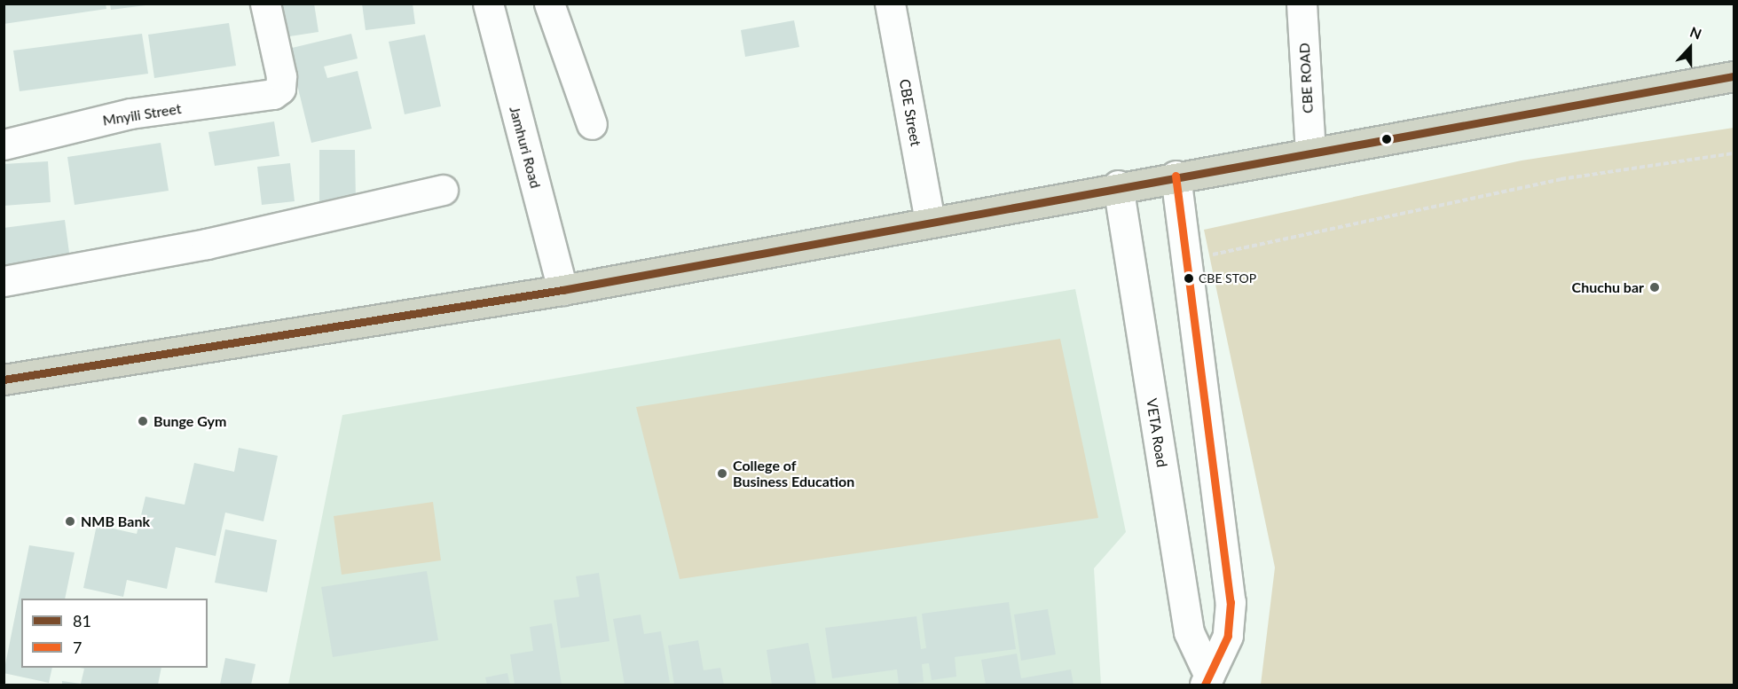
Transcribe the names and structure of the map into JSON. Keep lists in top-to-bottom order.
{
  "streets": {
    "street": [
      "CBE ROAD",
      "CBE Street",
      "Mnyili Street",
      "Jamhuri Road",
      "VETA Road"
    ]
  },
  "places": [
    "CBE STOP",
    "Chuchu bar",
    "Bunge Gym",
    "College of Business Education",
    "NMB Bank"
  ],
  "lines": ["transit line 81", "transit line 7"],
  "legend": ["81", "7"],
  "north": "top"
}
